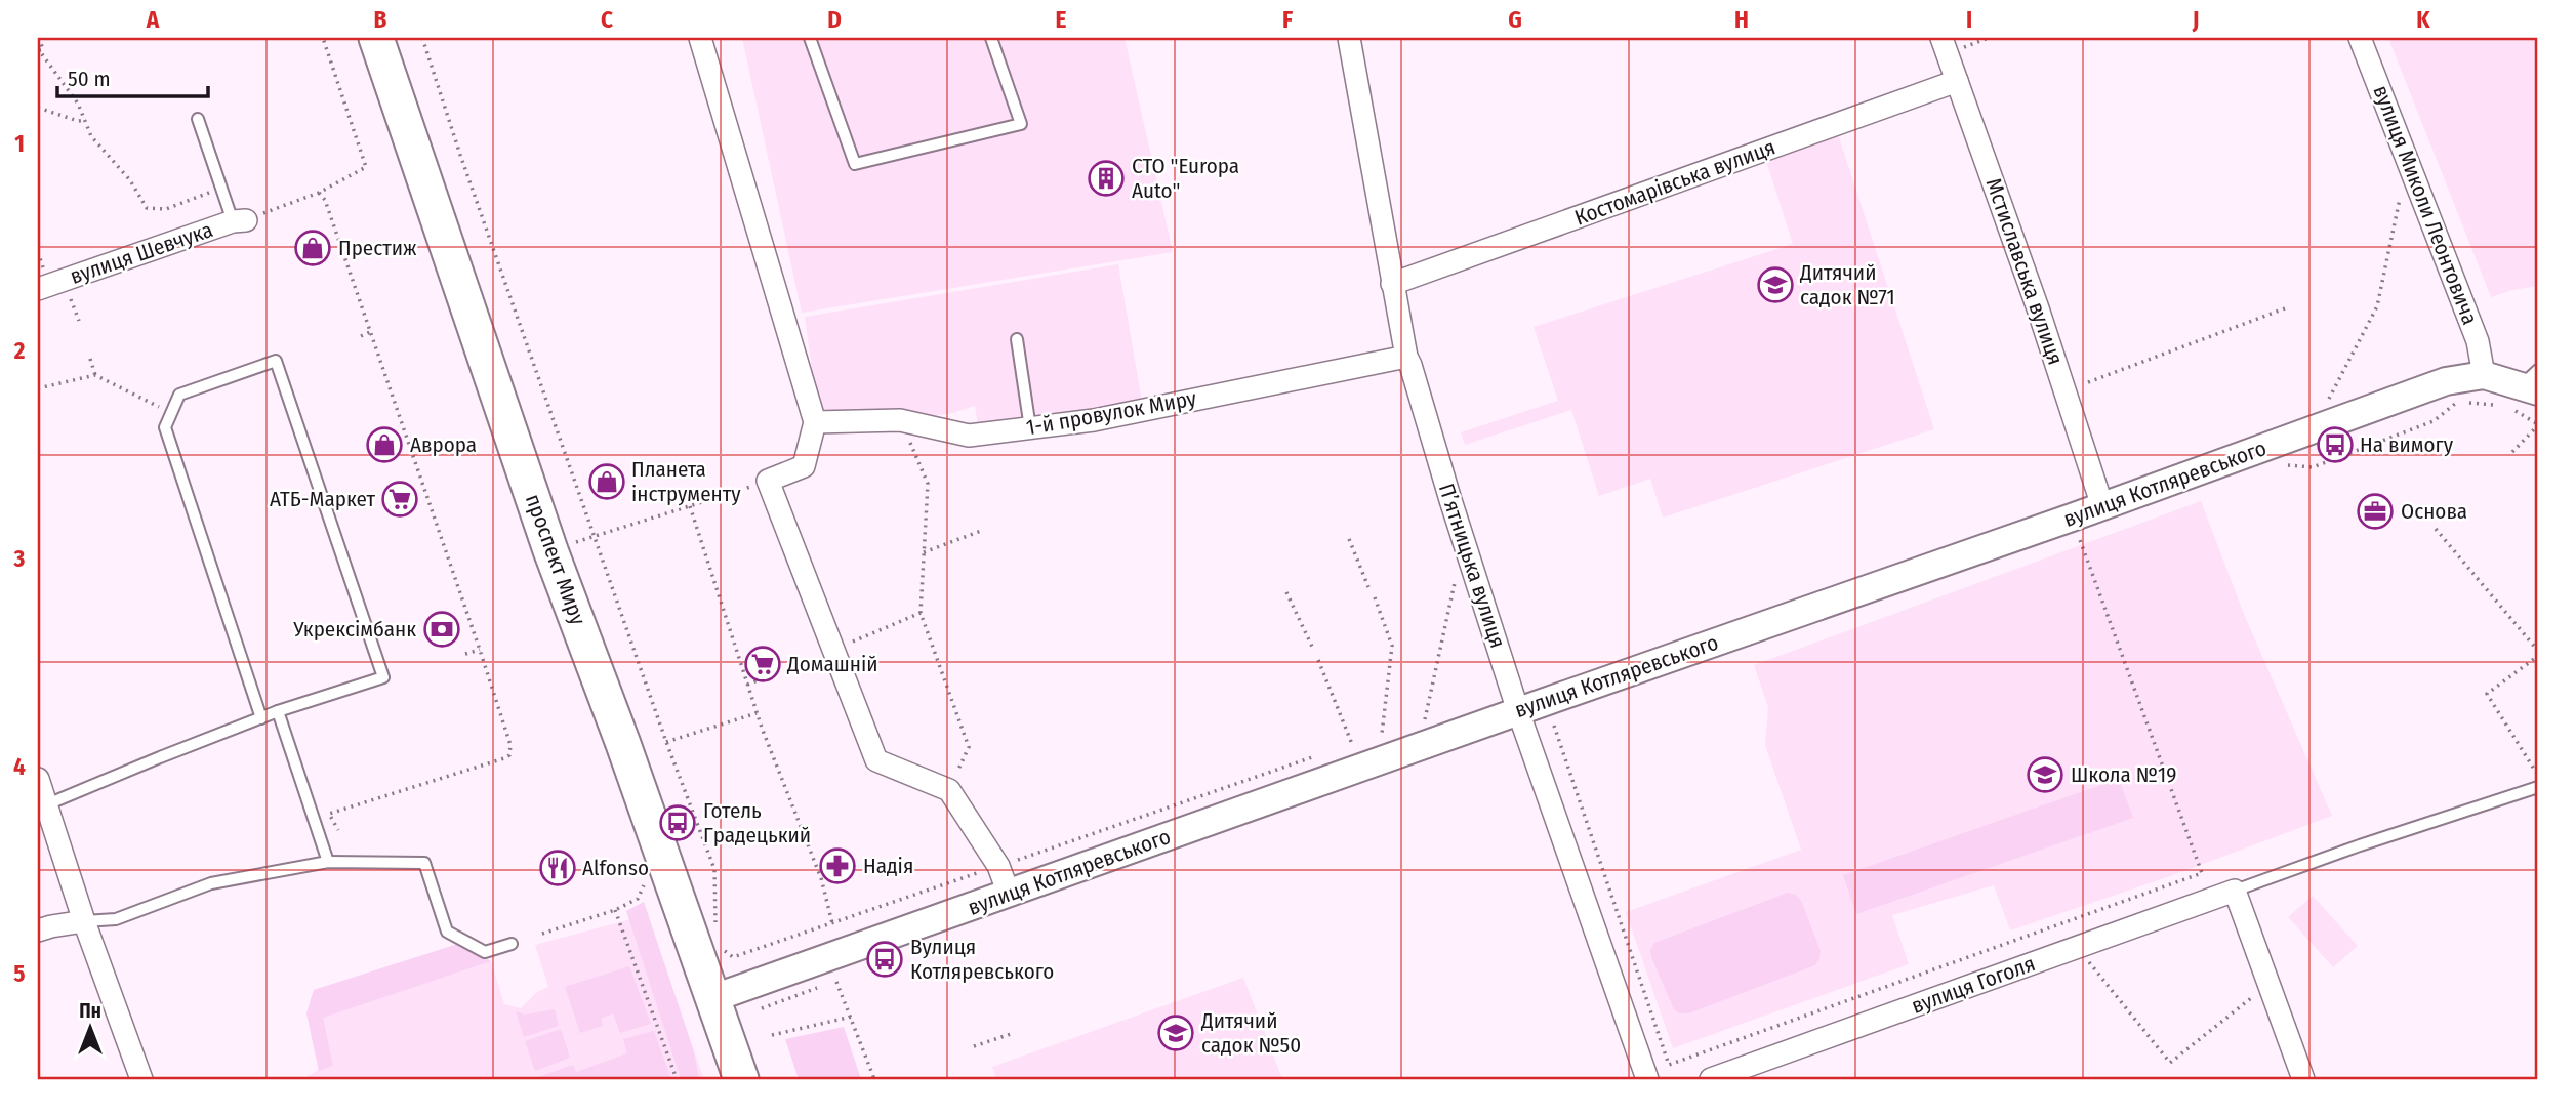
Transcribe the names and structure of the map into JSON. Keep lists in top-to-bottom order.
{
  "streets": {
    "main road": ["проспект Миру"],
    "street": [
      "Костомарівська вулиця",
      "вулиця Миколи Леонтовича",
      "вулиця Шевчука",
      "Мстиславська вулиця",
      "1-й провулок Миру",
      "вулиця Котляревського",
      "Пʼятницька вулиця",
      "вулиця Гоголя"
    ]
  },
  "crossings": [
    ["Костомарівська вулиця", "Мстиславська вулиця"],
    ["Костомарівська вулиця", "Пʼятницька вулиця"],
    ["вулиця Миколи Леонтовича", "вулиця Котляревського"],
    ["Мстиславська вулиця", "вулиця Котляревського"],
    ["1-й провулок Миру", "Пʼятницька вулиця"],
    ["вулиця Котляревського", "проспект Миру"],
    ["вулиця Котляревського", "Пʼятницька вулиця"]
  ],
  "places": {
    "building": ["СТО \"Europa Auto\""],
    "shop": ["Престиж", "Аврора", "Планета інструменту"],
    "school or university": ["Дитячий садок №71", "Школа №19", "Дитячий садок №50"],
    "bus stop": ["На вимогу", "Готель Градецький", "Вулиця Котляревського"],
    "supermarket": ["АТБ-Маркет", "Домашній"],
    "office": ["Основа"],
    "bank": ["Укрексімбанк"],
    "pharmacy": ["Надія"],
    "restaurant": ["Alfonso"]
  },
  "scale_bar": "50 m",
  "north": "top",
  "grid": {
    "columns": [
      "A",
      "B",
      "C",
      "D",
      "E",
      "F",
      "G",
      "H",
      "I",
      "J",
      "K"
    ],
    "rows": [
      "1",
      "2",
      "3",
      "4",
      "5"
    ]
  }
}
